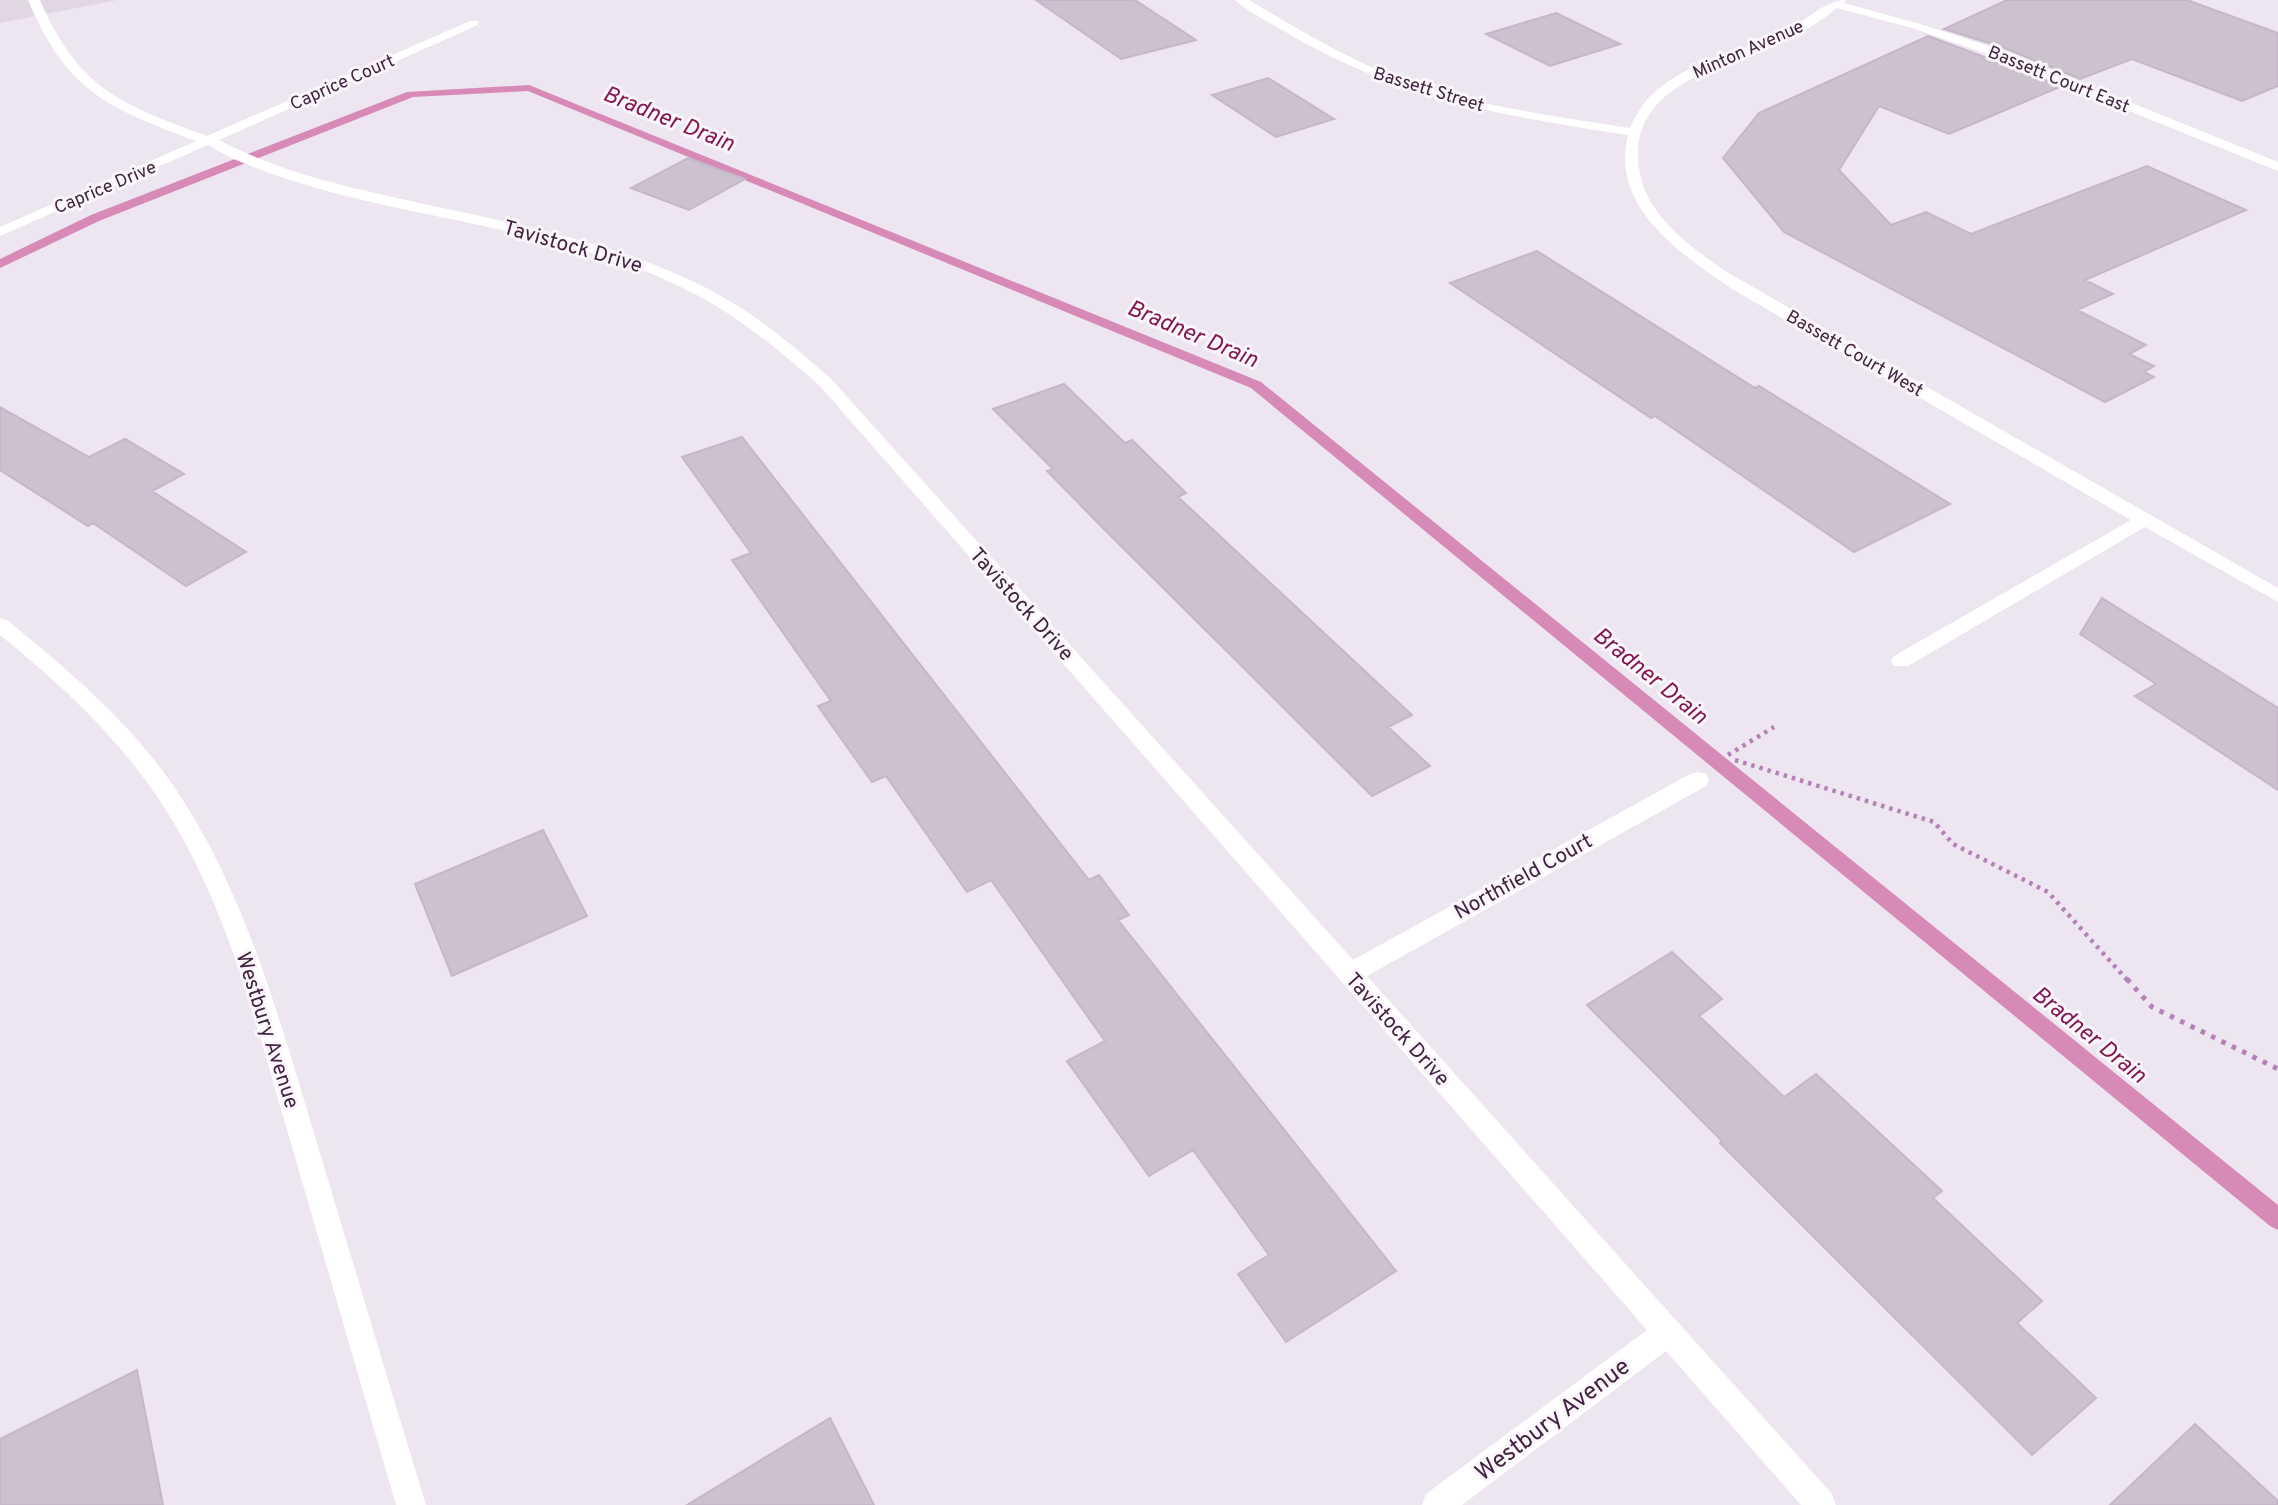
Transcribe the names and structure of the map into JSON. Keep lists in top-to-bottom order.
{
  "streets": {
    "street": [
      "Minton Avenue",
      "Bassett Court East",
      "Caprice Court",
      "Bassett Street",
      "Caprice Drive",
      "Tavistock Drive",
      "Bassett Court West",
      "Northfield Court",
      "Westbury Avenue"
    ]
  },
  "crossings": [
    ["Minton Avenue", "Bassett Court East"],
    ["Minton Avenue", "Bassett Street"],
    ["Minton Avenue", "Bassett Court West"],
    ["Caprice Court", "Caprice Drive"],
    ["Caprice Court", "Tavistock Drive"],
    ["Bassett Street", "Bassett Court West"],
    ["Caprice Drive", "Tavistock Drive"],
    ["Tavistock Drive", "Northfield Court"],
    ["Tavistock Drive", "Westbury Avenue"]
  ],
  "water": ["Bradner Drain"]
}
